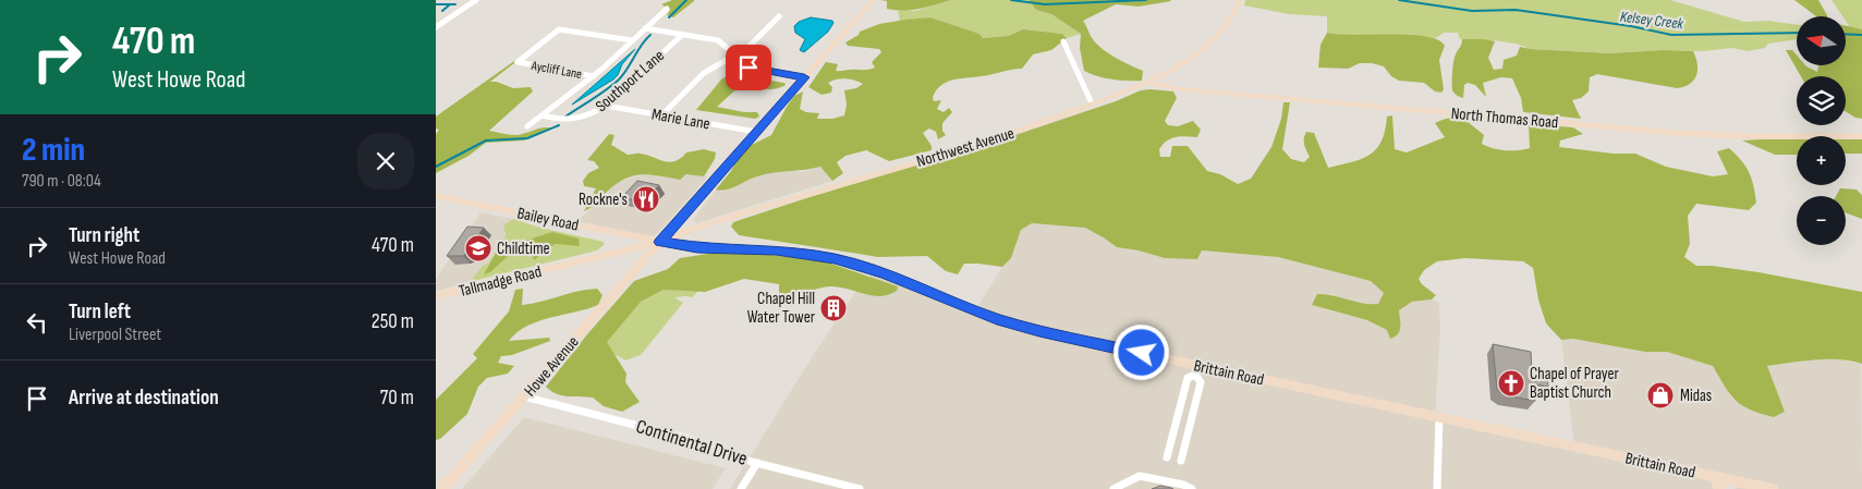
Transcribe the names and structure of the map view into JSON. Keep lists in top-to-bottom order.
{
  "streets": {
    "street": [
      "Aycliff Lane",
      "Southport Lane",
      "North Thomas Road",
      "Marie Lane",
      "Northwest Avenue",
      "Bailey Road",
      "Tallmadge Road",
      "Howe Avenue",
      "Brittain Road",
      "Continental Drive"
    ]
  },
  "crossings": [
    ["Southport Lane", "Marie Lane"],
    ["North Thomas Road", "Northwest Avenue"],
    ["Marie Lane", "Howe Avenue"],
    ["Northwest Avenue", "Bailey Road"],
    ["Northwest Avenue", "Tallmadge Road"],
    ["Northwest Avenue", "Howe Avenue"],
    ["Northwest Avenue", "Brittain Road"],
    ["Bailey Road", "Tallmadge Road"],
    ["Bailey Road", "Howe Avenue"],
    ["Bailey Road", "Brittain Road"],
    ["Tallmadge Road", "Howe Avenue"],
    ["Tallmadge Road", "Brittain Road"],
    ["Howe Avenue", "Brittain Road"],
    ["Howe Avenue", "Continental Drive"]
  ],
  "water": ["Kelsey Creek"],
  "places": {
    "restaurant": ["Rockne's"],
    "school or university": ["Childtime"],
    "building": ["Chapel Hill Water Tower"],
    "church": ["Chapel of Prayer Baptist Church"],
    "shop": ["Midas"]
  },
  "north": "left",
  "page": {
    "turn": ["470 m", "West Howe Road"],
    "map_buttons": ["+", "−"],
    "heading": ["2 min", "790 m · 08:04"],
    "list": [
      {
        "name": "Turn right",
        "note": "West Howe Road",
        "value": "470 m"
      },
      {
        "name": "Turn left",
        "note": "Liverpool Street",
        "value": "250 m"
      },
      {
        "name": "Arrive at destination",
        "value": "70 m"
      }
    ]
  }
}
